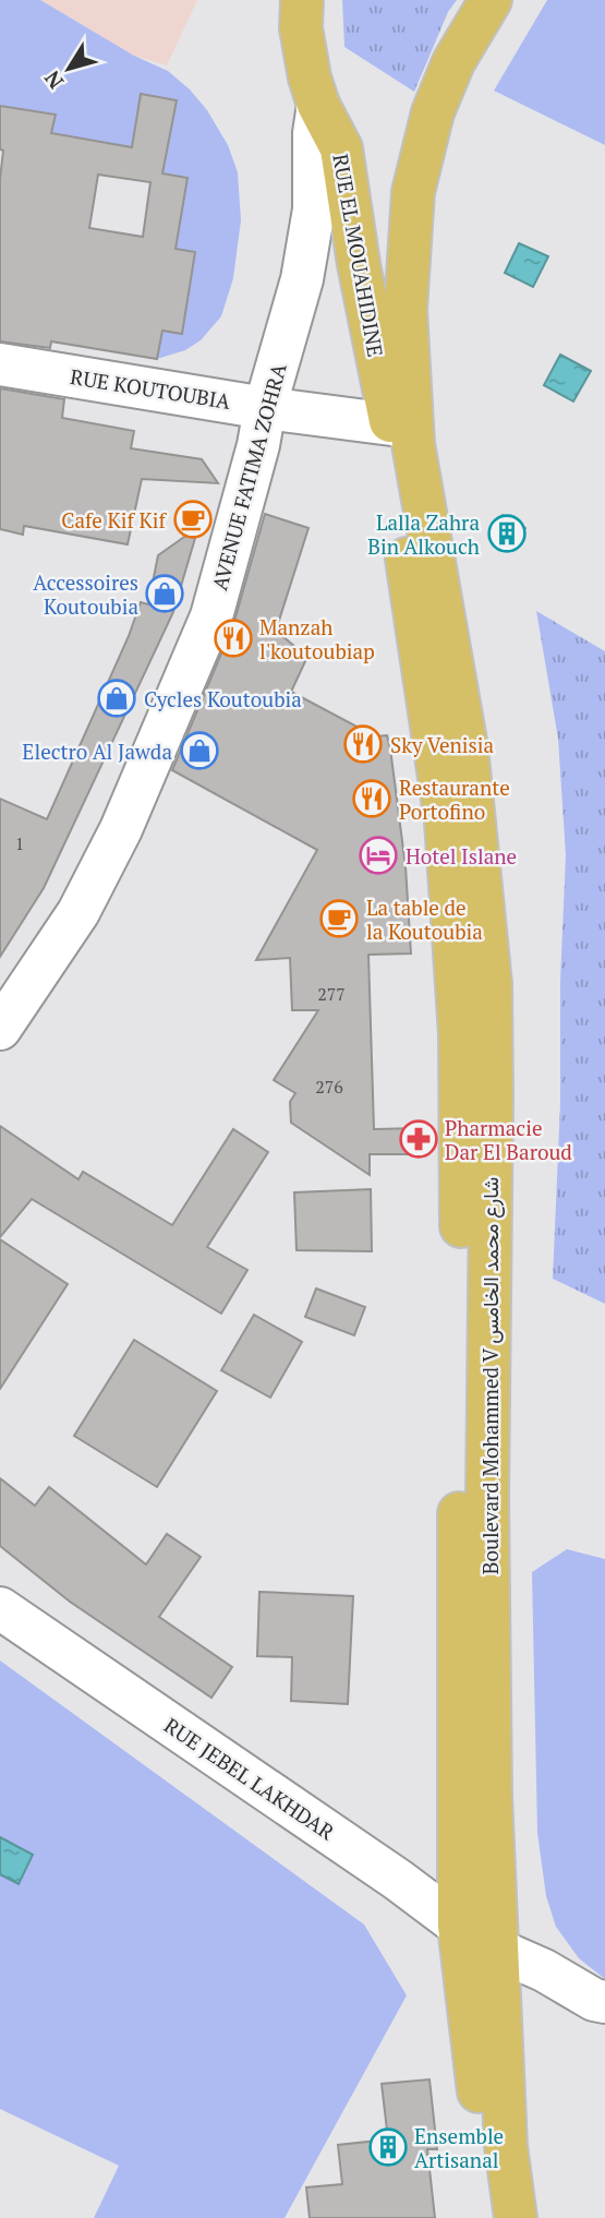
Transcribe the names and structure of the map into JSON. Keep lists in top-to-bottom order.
{
  "streets": {
    "main road": ["RUE EL MOUAHIDINE", "Boulevard Mohammed V شارع محمد الخامس"],
    "street": ["RUE KOUTOUBIA", "AVENUE FATIMA ZOHRA", "RUE JEBEL LAKHDAR"]
  },
  "crossings": [
    ["RUE EL MOUAHIDINE", "RUE KOUTOUBIA"],
    ["RUE EL MOUAHIDINE", "AVENUE FATIMA ZOHRA"],
    ["RUE EL MOUAHIDINE", "Boulevard Mohammed V شارع محمد الخامس"],
    ["RUE KOUTOUBIA", "AVENUE FATIMA ZOHRA"],
    ["RUE KOUTOUBIA", "Boulevard Mohammed V شارع محمد الخامس"],
    ["Boulevard Mohammed V شارع محمد الخامس", "RUE JEBEL LAKHDAR"]
  ],
  "places": {
    "cafe": ["Cafe Kif Kif", "La table de la Koutoubia"],
    "building": ["Lalla Zahra Bin Alkouch", "Ensemble Artisanal"],
    "shop": ["Accessoires Koutoubia", "Cycles Koutoubia", "Electro Al Jawda"],
    "restaurant": ["Manzah l'koutoubiap", "Sky Venisia", "Restaurante Portofino"],
    "hotel": ["Hotel Islane"],
    "pharmacy": ["Pharmacie Dar El Baroud"]
  },
  "house_numbers": ["1", "277", "276"],
  "north": "bottom left"
}
